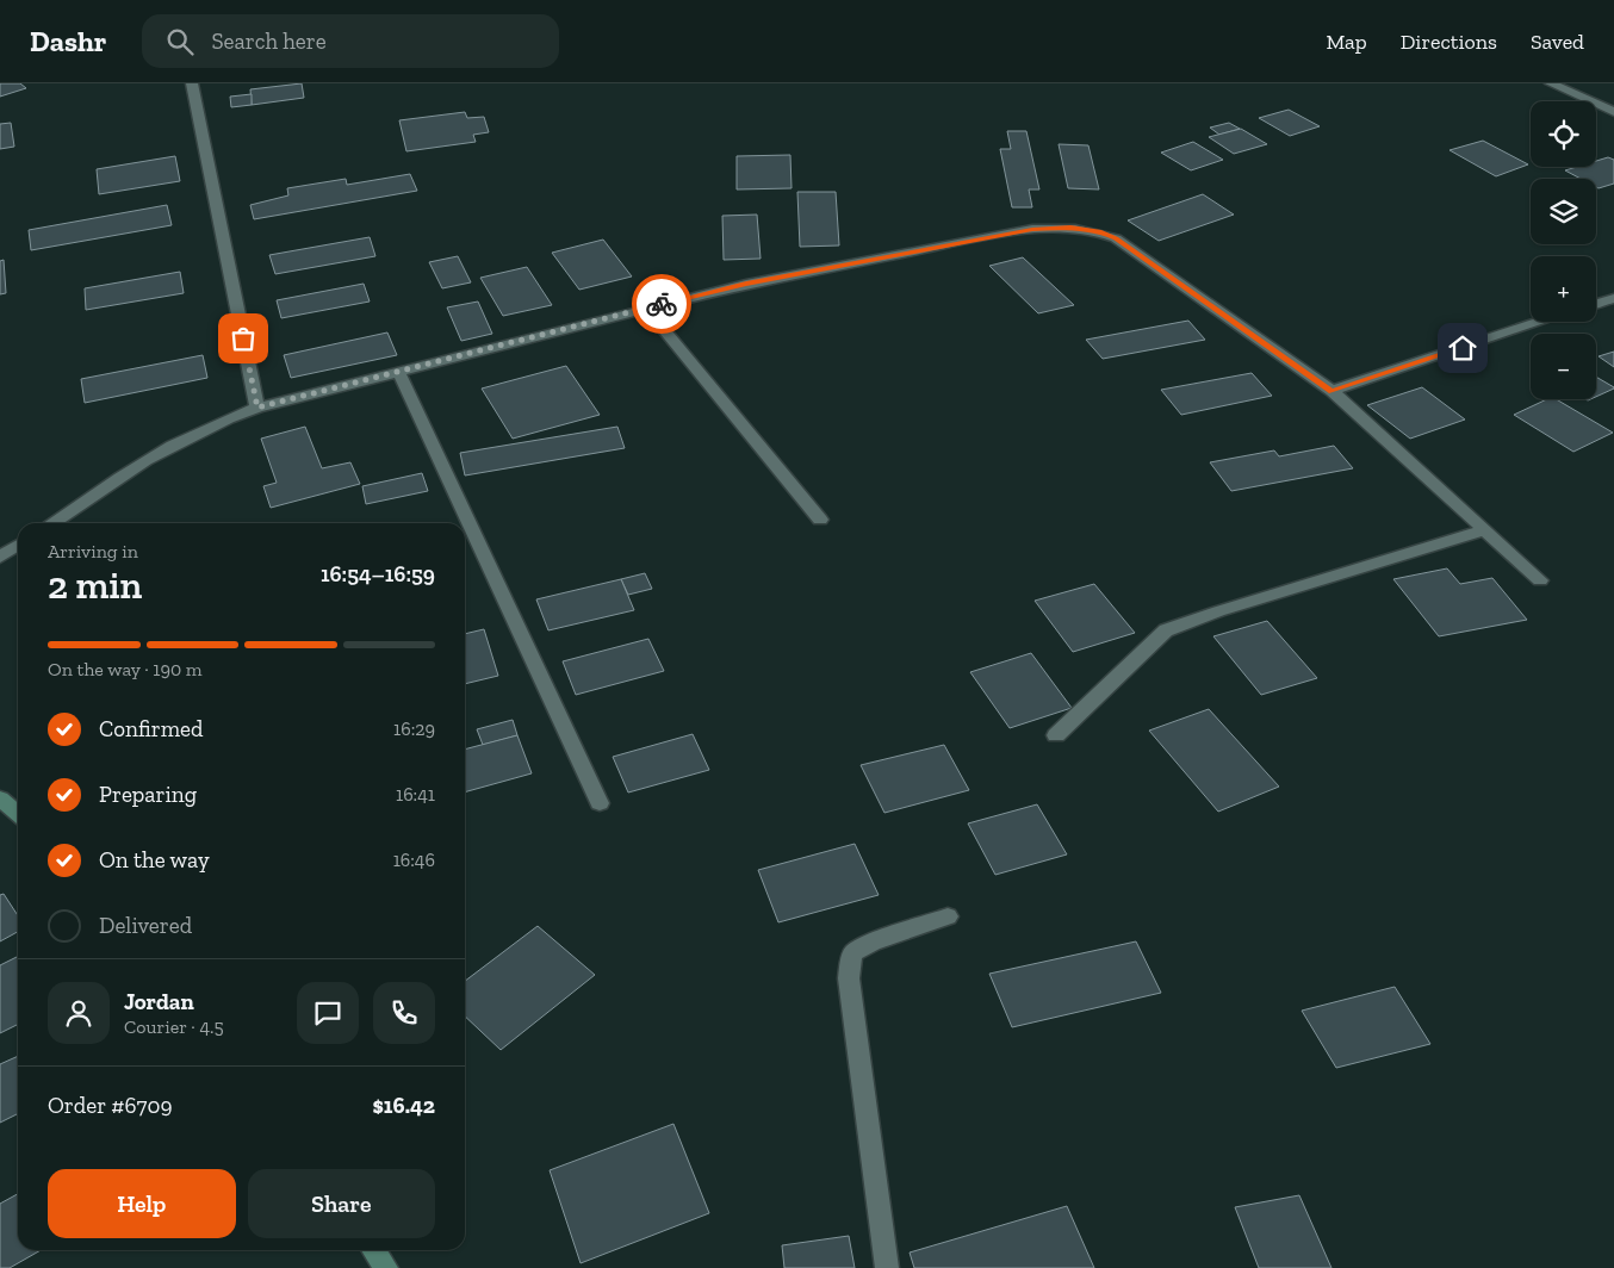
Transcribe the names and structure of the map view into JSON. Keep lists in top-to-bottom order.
{
  "page": {
    "header": "Dashr",
    "search": "Search here",
    "nav": ["Map", "Directions", "Saved"],
    "map_buttons": ["+", "−"],
    "heading": ["2 min", "Arriving in", "16:54–16:59"],
    "panel": [
      "Jordan",
      "Courier · 4.5",
      "Order #6709",
      "$16.42"
    ],
    "bar": "On the way · 190 m",
    "list": [
      ["Confirmed", "16:29"],
      ["Preparing", "16:41"],
      ["On the way", "16:46"],
      "Delivered"
    ],
    "buttons": ["Help", "Share"]
  }
}
